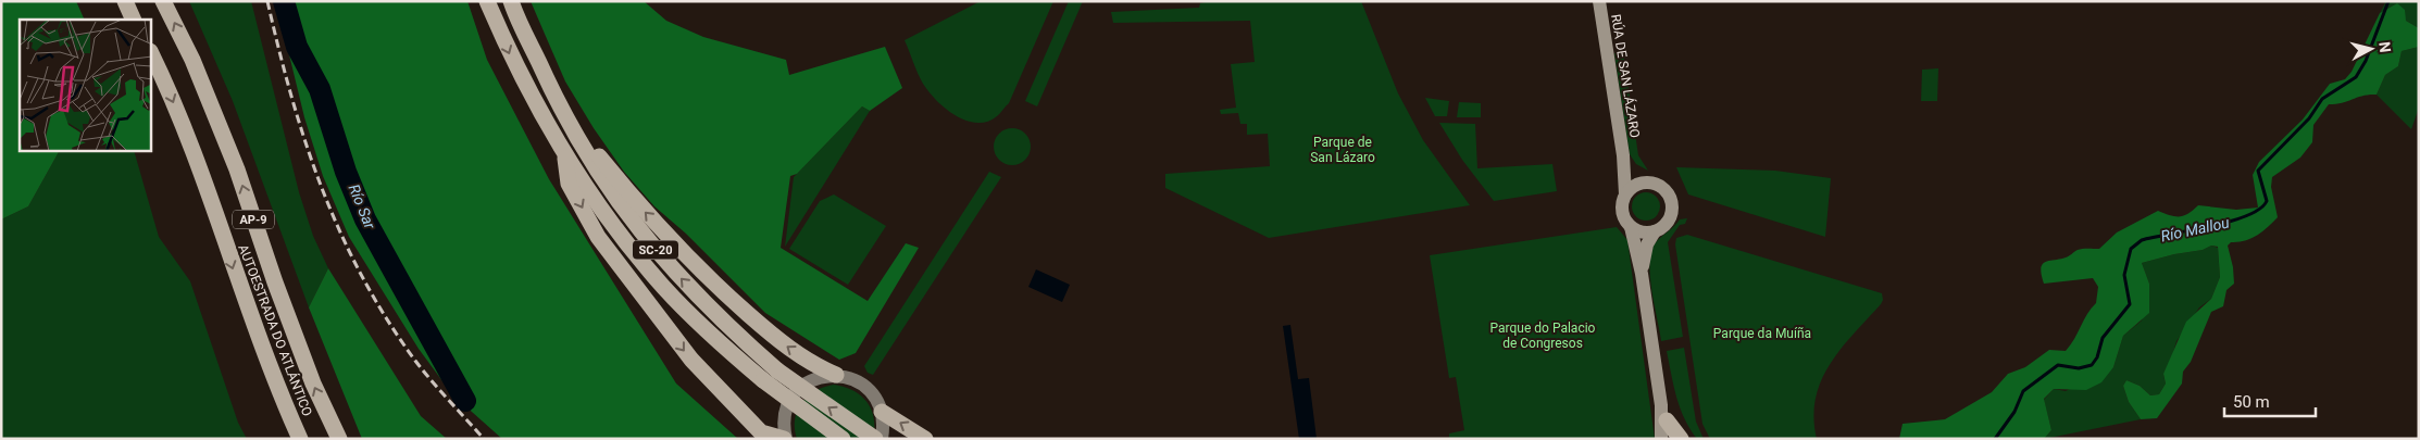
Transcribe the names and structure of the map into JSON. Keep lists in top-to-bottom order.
{
  "streets": {
    "highway": ["AP-9", "SC-20", "AUTOESTRADA DO ATLÁNTICO"],
    "main road": ["RÚA DE SAN LÁZARO"]
  },
  "water": ["Río Sar", "Río Mallou"],
  "parks": ["Parque de San Lázaro", "Parque do Palacio de Congresos", "Parque da Muíña"],
  "scale_bar": "50 m",
  "north": "right"
}
